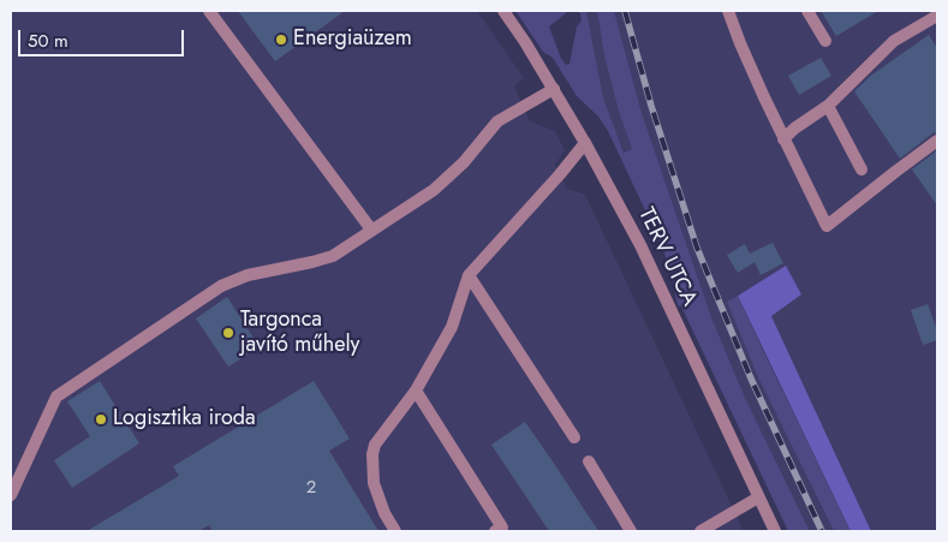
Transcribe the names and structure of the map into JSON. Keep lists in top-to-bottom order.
{
  "streets": {
    "street": ["TERV UTCA"]
  },
  "places": ["Energiaüzem", "Targonca javító műhely", "Logisztika iroda"],
  "house_numbers": ["2"],
  "scale_bar": "50 m"
}
